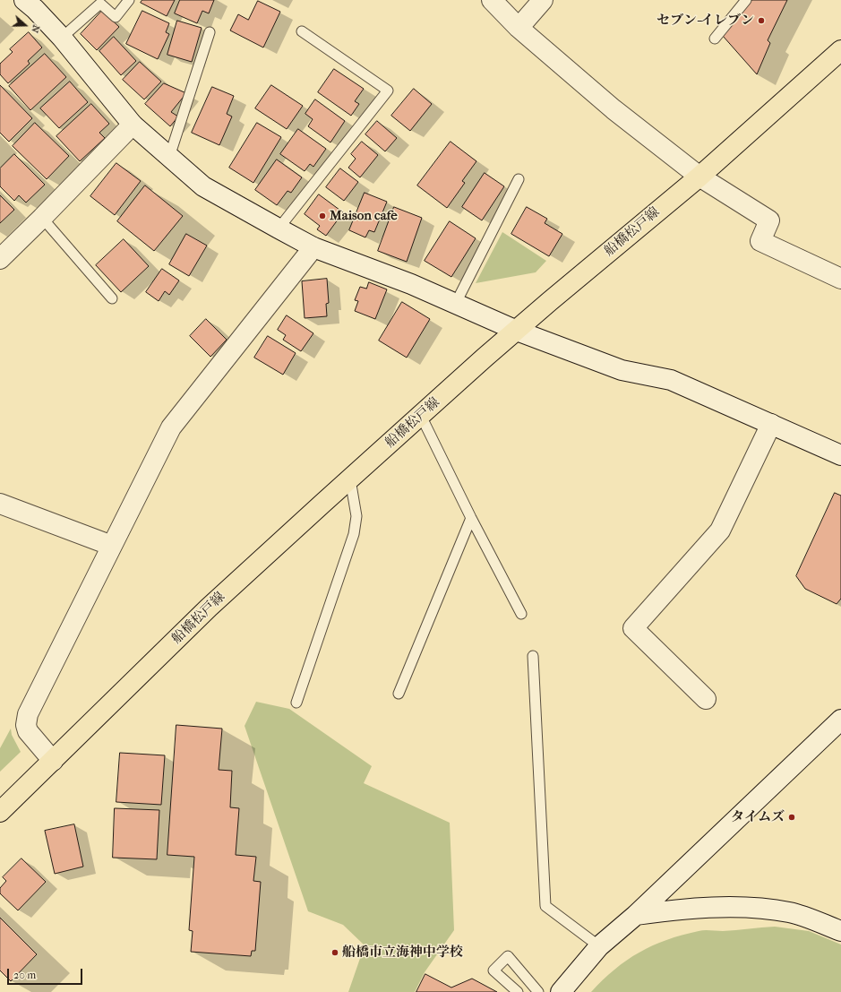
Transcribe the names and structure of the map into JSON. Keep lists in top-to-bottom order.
{
  "streets": {
    "main road": ["船橋松戸線"]
  },
  "places": [
    "セブン-イレブン",
    "Maison cafe",
    "タイムズ",
    "船橋市立海神中学校"
  ],
  "scale_bar": "20 m",
  "north": "right"
}
